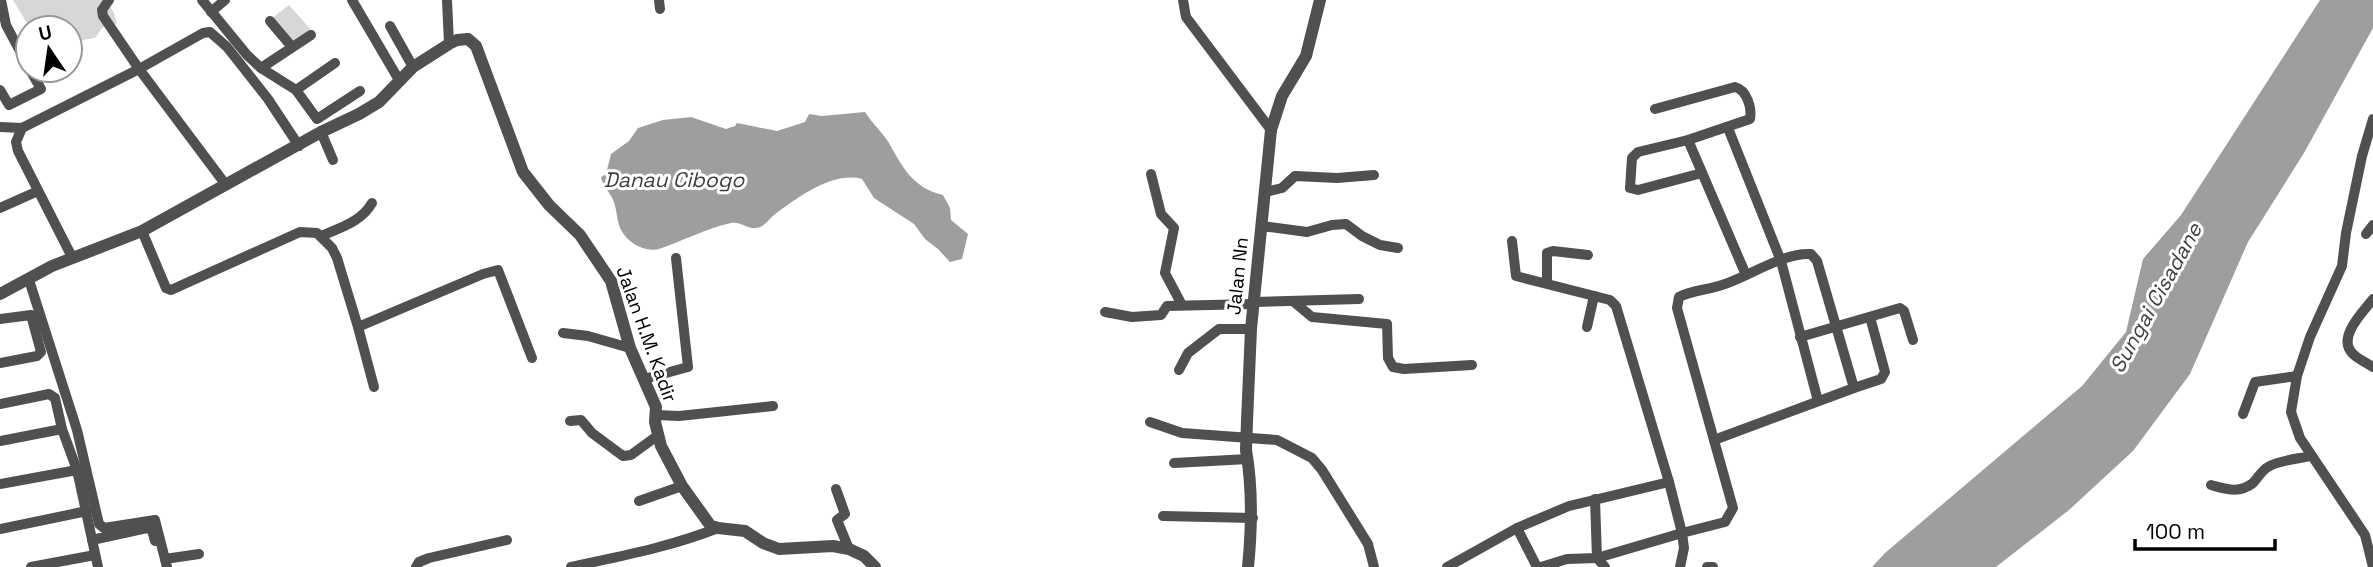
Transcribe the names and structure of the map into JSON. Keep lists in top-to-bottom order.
{
  "streets": {
    "street": ["Jalan Nn", "Jalan H.M. Kadir"]
  },
  "water": ["Danau Cibogo", "Sungai Cisadane"],
  "scale_bar": "100 m",
  "north": "top"
}
